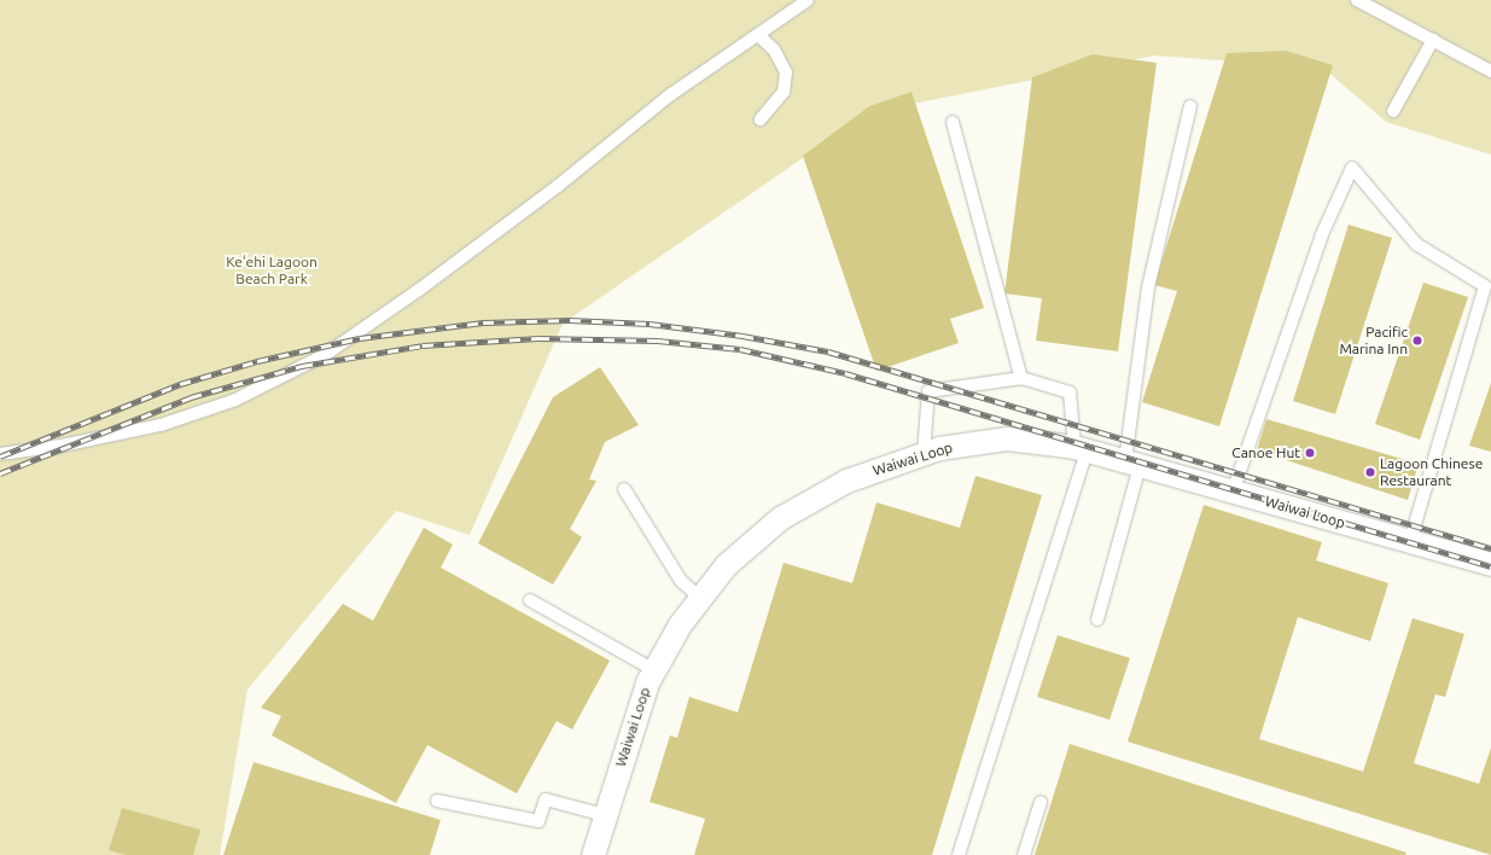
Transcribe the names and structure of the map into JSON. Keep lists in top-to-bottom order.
{
  "streets": {
    "street": ["Waiwai Loop"]
  },
  "parks": ["Keʻehi Lagoon Beach Park"],
  "places": ["Pacific Marina Inn", "Canoe Hut", "Lagoon Chinese Restaurant"]
}
